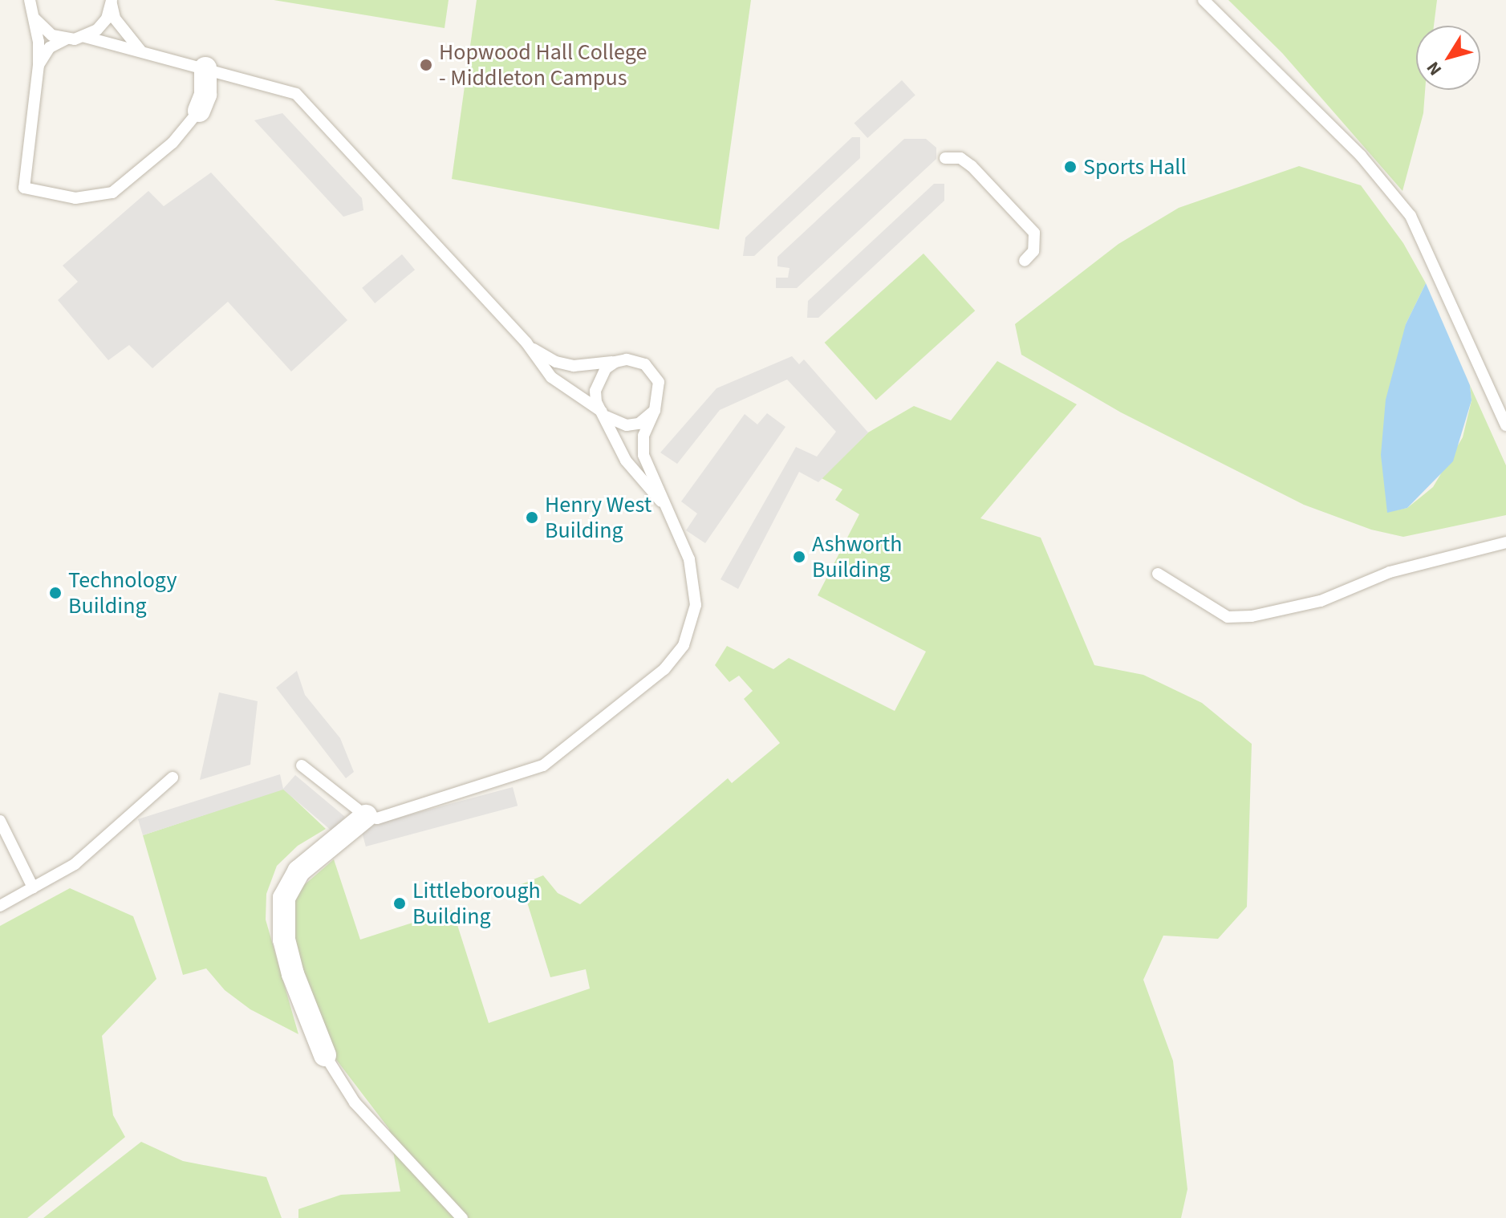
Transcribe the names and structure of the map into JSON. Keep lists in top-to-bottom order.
{
  "places": [
    "Hopwood Hall College - Middleton Campus",
    "Sports Hall",
    "Henry West Building",
    "Ashworth Building",
    "Technology Building",
    "Littleborough Building"
  ],
  "north": "bottom left"
}
